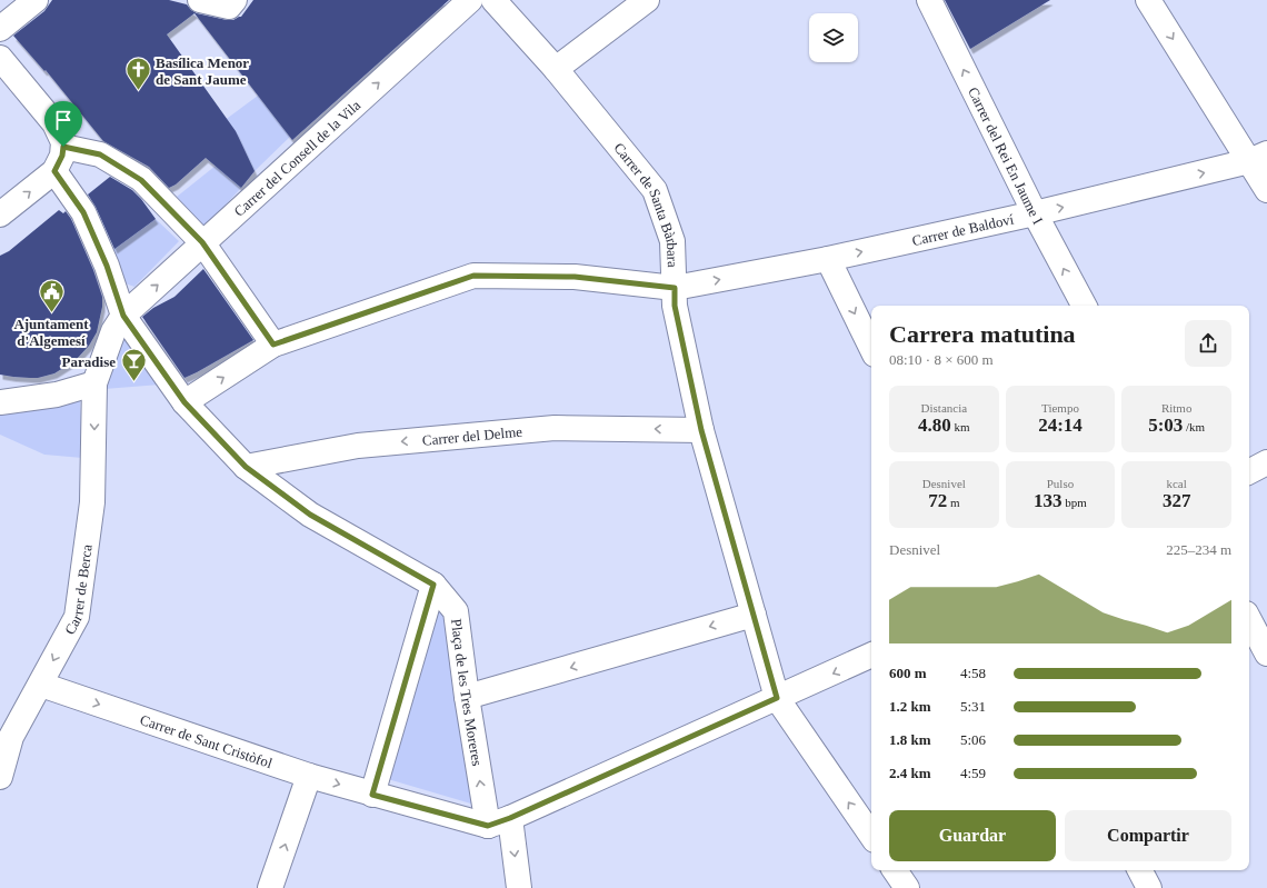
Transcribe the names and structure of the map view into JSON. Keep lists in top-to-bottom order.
{
  "streets": {
    "street": [
      "Carrer del Rei En Jaume I",
      "Carrer del Consell de la Vila",
      "Carrer de Santa Bàrbara",
      "Carrer de Baldoví",
      "Carrer del Delme",
      "Carrer de Berca",
      "Plaça de les Tres Moreres",
      "Carrer de Sant Cristòfol"
    ]
  },
  "crossings": [
    ["Carrer del Rei En Jaume I", "Carrer de Baldoví"],
    ["Carrer del Consell de la Vila", "Carrer de Berca"],
    ["Carrer de Santa Bàrbara", "Carrer de Baldoví"],
    ["Carrer de Santa Bàrbara", "Carrer del Delme"],
    ["Carrer de Berca", "Carrer de Sant Cristòfol"]
  ],
  "one_way": [
    "Carrer del Consell de la Vila",
    "Carrer de Baldoví",
    "Carrer del Delme",
    "Carrer de Berca",
    "Carrer de Sant Cristòfol"
  ],
  "places": {
    "church": ["Basílica Menor de Sant Jaume"],
    "public building": ["Ajuntament d'Algemesí"],
    "bar": ["Paradise"]
  },
  "page": {
    "heading": ["Carrera matutina", "08:10 · 8 × 600 m"],
    "stats": [
      ["Distancia", "4.80 km"],
      ["Tiempo", "24:14"],
      ["Ritmo", "5:03 /km"],
      ["Desnivel", "72 m"],
      ["Pulso", "133 bpm"],
      ["kcal", "327"]
    ],
    "chart": ["Desnivel", "225–234 m"],
    "list": [
      {
        "name": "600 m",
        "note": "4:58"
      },
      {
        "name": "1.2 km",
        "note": "5:31"
      },
      {
        "name": "1.8 km",
        "note": "5:06"
      },
      {
        "name": "2.4 km",
        "note": "4:59"
      }
    ],
    "buttons": ["Guardar", "Compartir"]
  }
}
